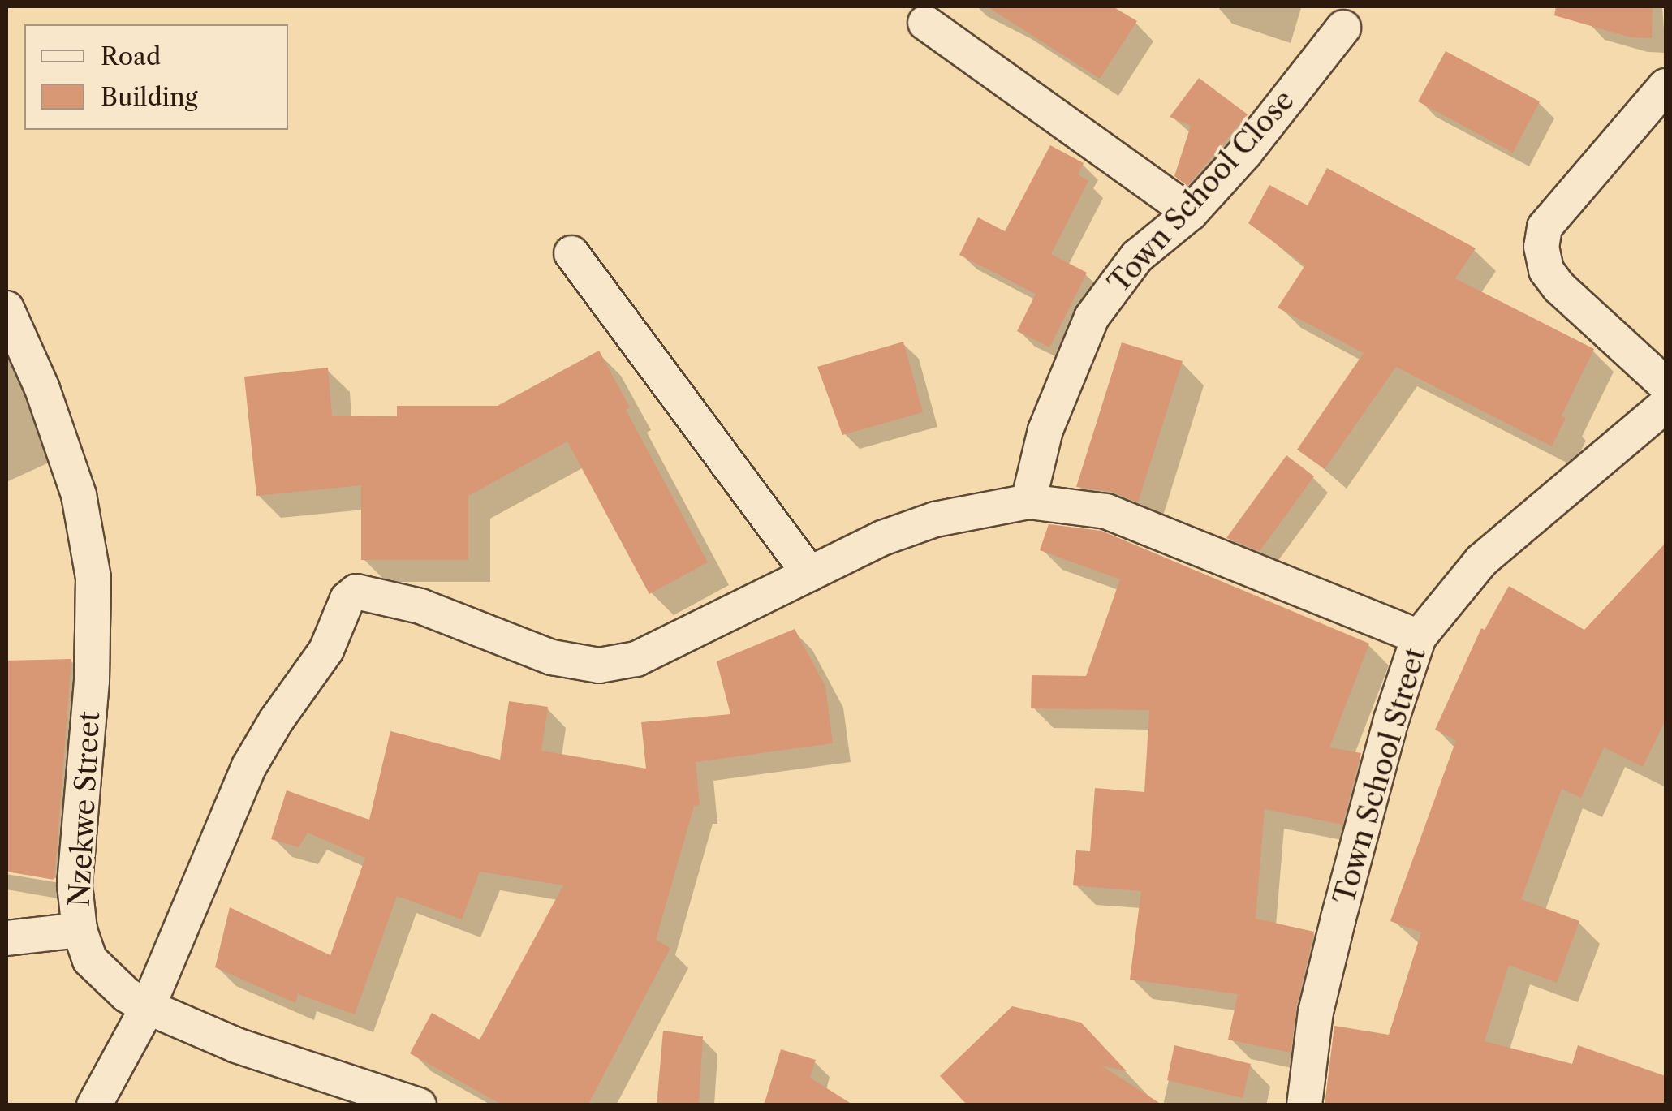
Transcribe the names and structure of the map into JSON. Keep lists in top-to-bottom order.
{
  "streets": {
    "street": ["Town School Close", "Town School Street", "Nzekwe Street"]
  },
  "legend": ["Road", "Building"]
}
